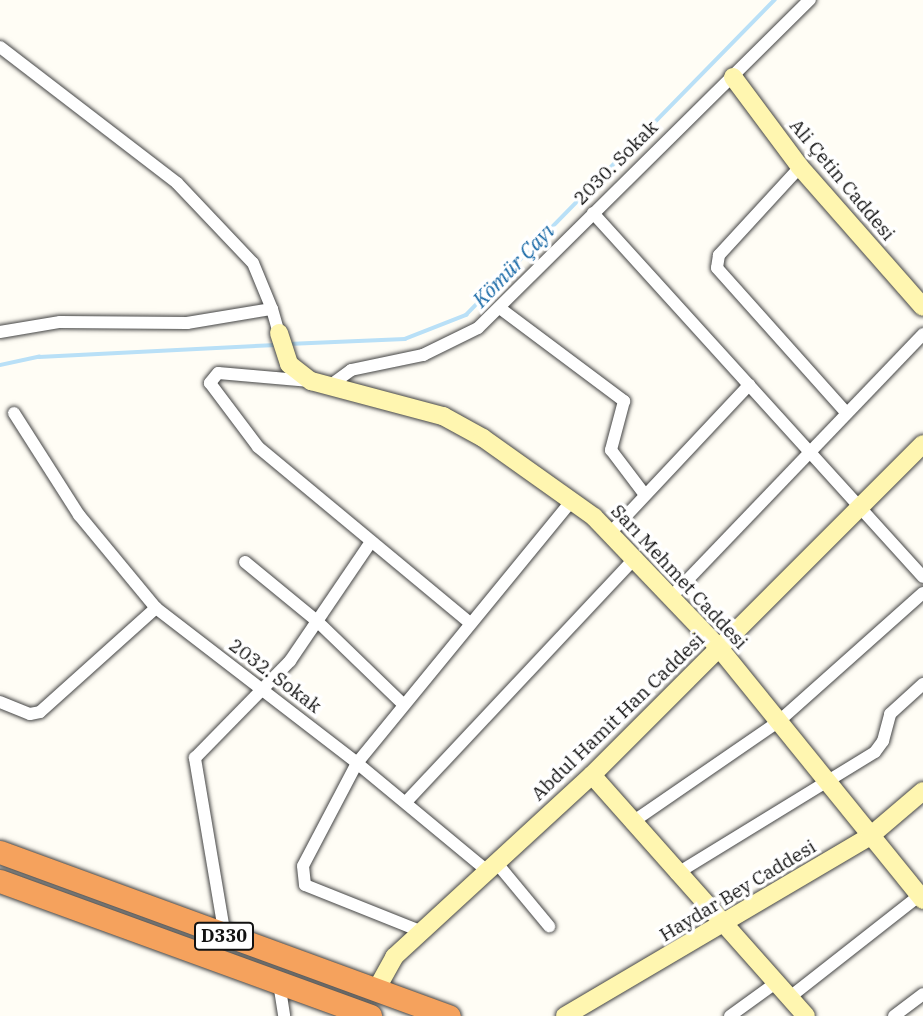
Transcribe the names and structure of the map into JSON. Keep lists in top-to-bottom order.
{
  "streets": {
    "highway": ["D330"],
    "street": [
      "2030. Sokak",
      "Ali Çetin Caddesi",
      "Sarı Mehmet Caddesi",
      "2032. Sokak",
      "Abdul Hamit Han Caddesi",
      "Haydar Bey Caddesi"
    ]
  },
  "crossings": [
    ["2030. Sokak", "Ali Çetin Caddesi"],
    ["2030. Sokak", "Sarı Mehmet Caddesi"],
    ["Sarı Mehmet Caddesi", "Abdul Hamit Han Caddesi"],
    ["Sarı Mehmet Caddesi", "Haydar Bey Caddesi"],
    ["2032. Sokak", "Abdul Hamit Han Caddesi"],
    ["Abdul Hamit Han Caddesi", "D330"]
  ],
  "water": ["Kömür Çayı"]
}
